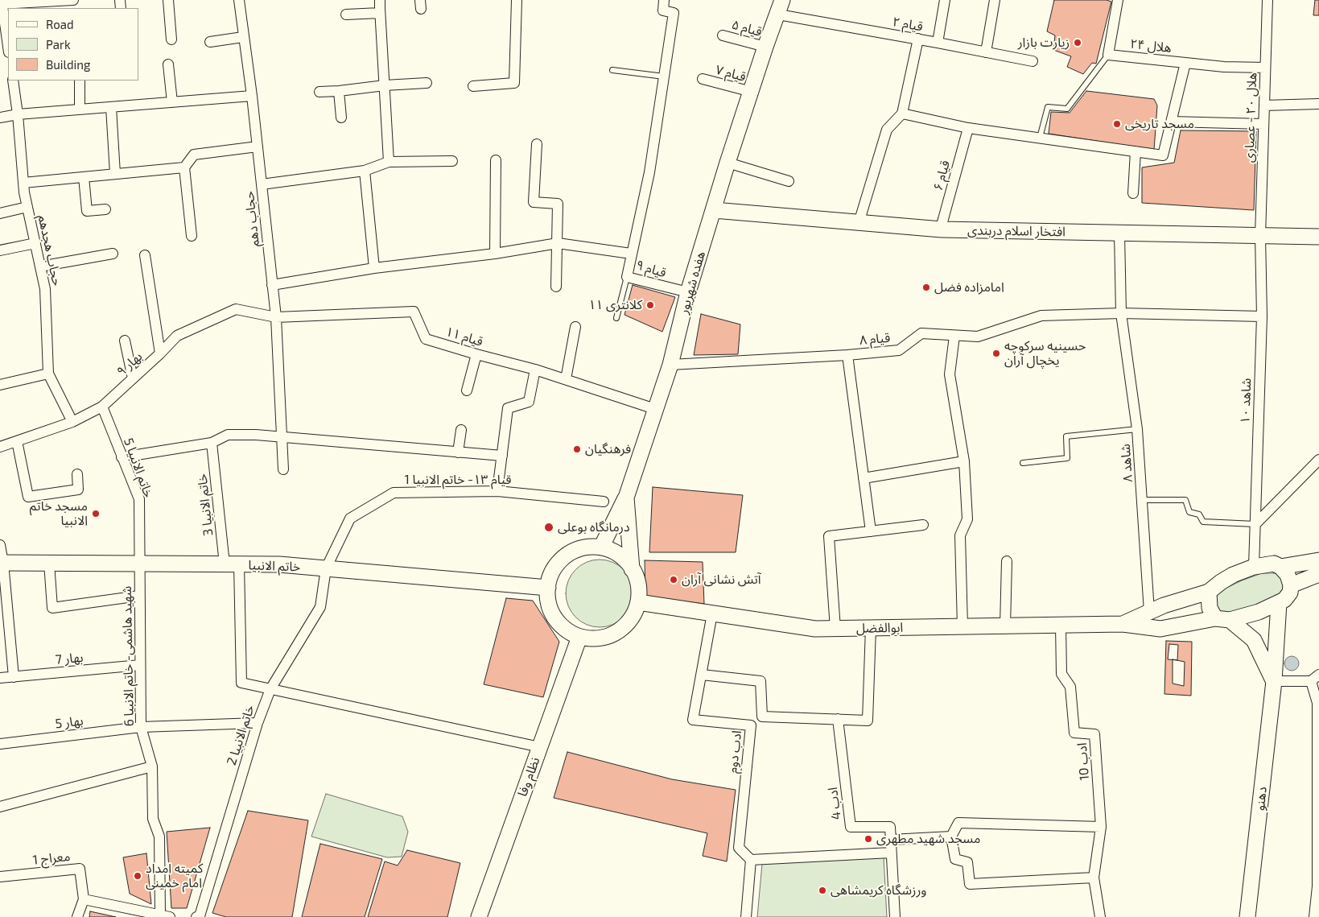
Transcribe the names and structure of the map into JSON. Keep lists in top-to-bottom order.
{
  "streets": {
    "street": [
      "قیام ۲",
      "قیام ۵",
      "هلال ۲۴",
      "قیام ۷",
      "هلال ۲۰ - عصاری",
      "قیام ۶",
      "حجاب دهم",
      "افتخار اسلام دربندی",
      "حجاب هجدهم",
      "قیام ۹",
      "هفده شهریور",
      "قیام ۱۱",
      "قیام ۸",
      "بهار ۹",
      "شاهد ۱۰",
      "شاهد ۸",
      "خاتم الانبیا 5",
      "قیام ۱۳- خاتم الانبیا 1",
      "خاتم الانبیا 3",
      "خاتم الانبیا",
      "ابوالفضل",
      "شهید هاشمی- خاتم الانبیا 6",
      "بهار 7",
      "بهار 5",
      "خاتم الانبیا 2",
      "ادب دوم",
      "ادب 10",
      "نظام وفا",
      "دهنو",
      "ادب 4",
      "معراج 1"
    ]
  },
  "crossings": [
    ["قیام ۲", "هفده شهریور"],
    ["قیام ۵", "هفده شهریور"],
    ["قیام ۷", "هفده شهریور"],
    ["هلال ۲۰ - عصاری", "افتخار اسلام دربندی"],
    ["هلال ۲۰ - عصاری", "شاهد ۱۰"],
    ["قیام ۶", "افتخار اسلام دربندی"],
    ["حجاب دهم", "قیام ۱۱"],
    ["حجاب دهم", "بهار ۹"],
    ["افتخار اسلام دربندی", "هفده شهریور"],
    ["افتخار اسلام دربندی", "شاهد ۱۰"],
    ["افتخار اسلام دربندی", "شاهد ۸"],
    ["حجاب هجدهم", "بهار ۹"],
    ["قیام ۹", "هفده شهریور"],
    ["هفده شهریور", "قیام ۱۱"],
    ["هفده شهریور", "قیام ۸"],
    ["هفده شهریور", "خاتم الانبیا"],
    ["هفده شهریور", "ابوالفضل"],
    ["هفده شهریور", "نظام وفا"],
    ["قیام ۱۱", "بهار ۹"],
    ["قیام ۸", "شاهد ۱۰"],
    ["قیام ۸", "شاهد ۸"],
    ["بهار ۹", "خاتم الانبیا 5"],
    ["خاتم الانبیا 5", "خاتم الانبیا"],
    ["خاتم الانبیا 5", "شهید هاشمی- خاتم الانبیا 6"],
    ["قیام ۱۳- خاتم الانبیا 1", "خاتم الانبیا"],
    ["قیام ۱۳- خاتم الانبیا 1", "خاتم الانبیا 2"],
    ["خاتم الانبیا 3", "خاتم الانبیا"],
    ["خاتم الانبیا 3", "خاتم الانبیا 2"],
    ["خاتم الانبیا", "ابوالفضل"],
    ["خاتم الانبیا", "شهید هاشمی- خاتم الانبیا 6"],
    ["خاتم الانبیا", "خاتم الانبیا 2"],
    ["خاتم الانبیا", "نظام وفا"],
    ["ابوالفضل", "ادب دوم"],
    ["ابوالفضل", "ادب 10"],
    ["ابوالفضل", "نظام وفا"],
    ["ابوالفضل", "دهنو"],
    ["شهید هاشمی- خاتم الانبیا 6", "بهار 7"],
    ["شهید هاشمی- خاتم الانبیا 6", "بهار 5"],
    ["بهار 5", "خاتم الانبیا 2"]
  ],
  "places": [
    "زیارت بازار",
    "مسجد تاریخی",
    "امامزاده فضل",
    "کلانتری ۱۱",
    "حسینیه سرکوچه یخچال آران",
    "فرهنگیان",
    "مسجد خاتم الانبیا",
    "درمانگاه بوعلی",
    "آتش نشانی آران",
    "مسجد شهید مطهری",
    "کمیته امداد امام خمینی",
    "ورزشگاه کریمشاهی"
  ],
  "legend": ["Road", "Park", "Building"]
}
